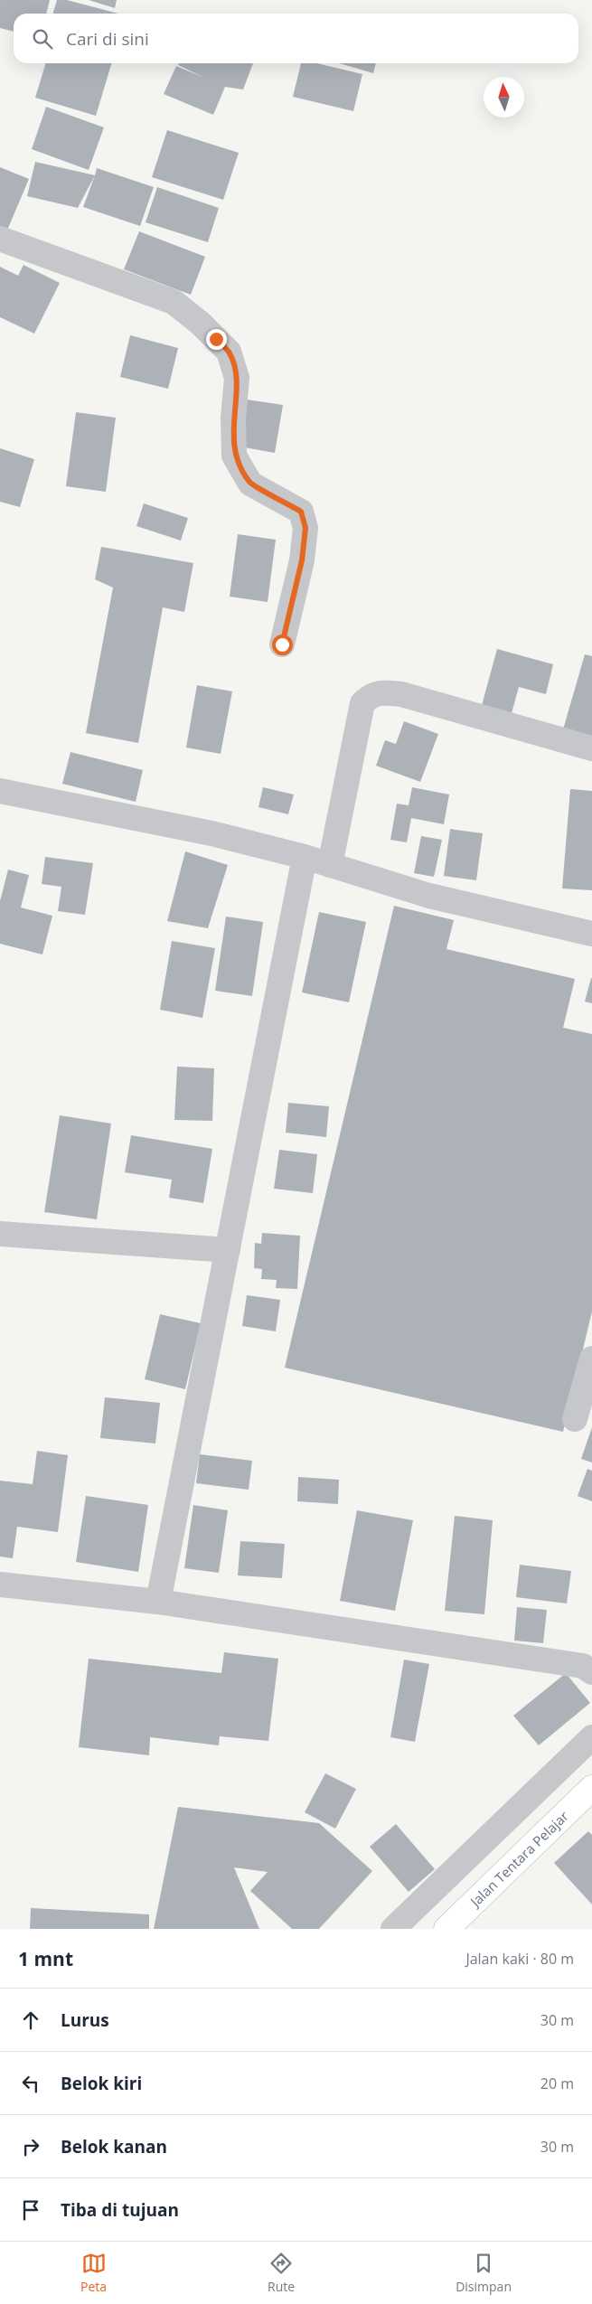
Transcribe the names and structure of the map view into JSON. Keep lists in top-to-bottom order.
{
  "streets": {
    "main road": ["Jalan Tentara Pelajar"]
  },
  "north": "top",
  "page": {
    "search": "Cari di sini",
    "heading": ["1 mnt", "Jalan kaki · 80 m"],
    "list": [
      ["Lurus", "30 m"],
      ["Belok kiri", "20 m"],
      ["Belok kanan", "30 m"],
      "Tiba di tujuan"
    ],
    "nav": ["Peta", "Rute", "Disimpan"]
  }
}
